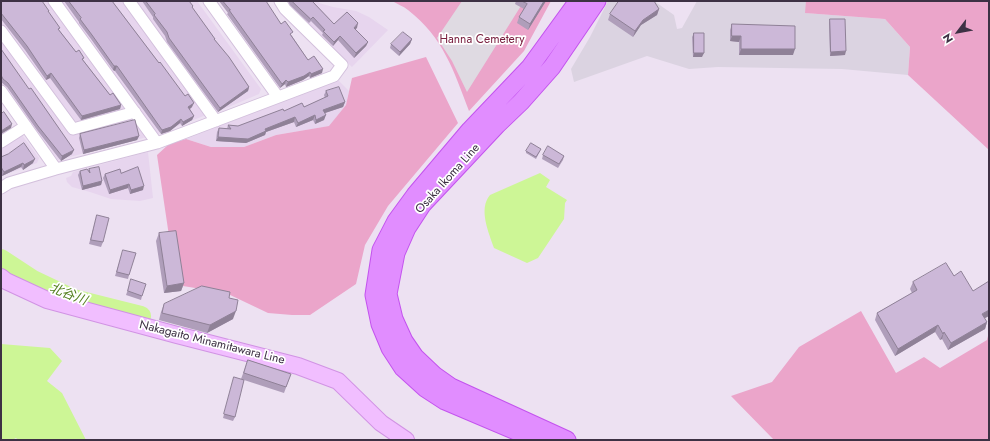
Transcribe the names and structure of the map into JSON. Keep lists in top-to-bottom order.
{
  "streets": {
    "main road": ["Osaka Ikoma Line", "Nakagaito Minamitawara Line"]
  },
  "water": ["北谷川"],
  "parks": ["Hanna Cemetery"],
  "north": "bottom left"
}
